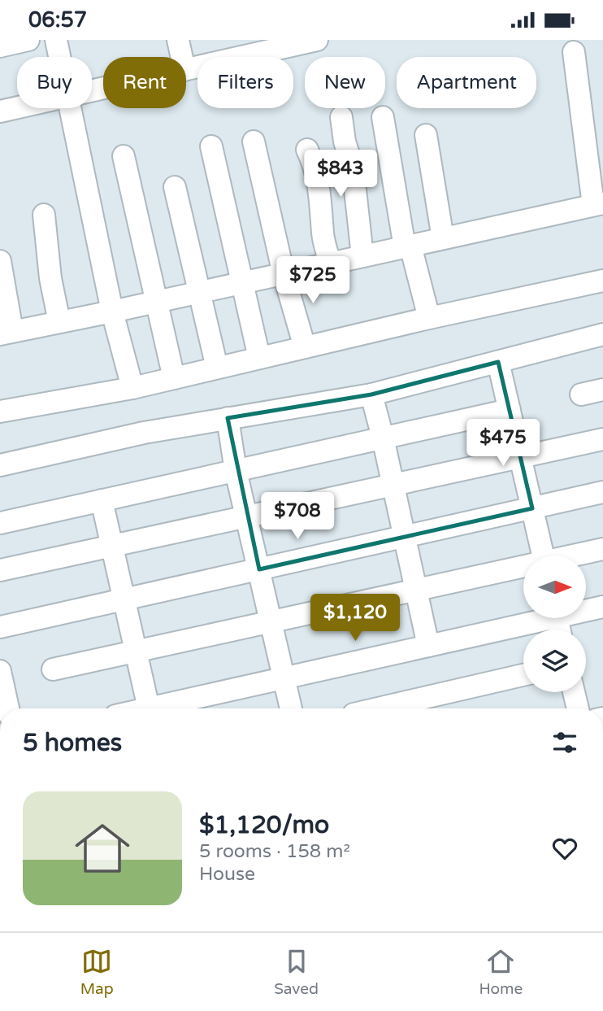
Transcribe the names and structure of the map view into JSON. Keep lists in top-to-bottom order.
{
  "north": "right",
  "page": {
    "status": "06:57",
    "chip": [
      "Buy",
      "Rent",
      "Filters",
      "New",
      "Apartment"
    ],
    "price": [
      "$843",
      "$725",
      "$475",
      "$708",
      "$1,120"
    ],
    "heading": "5 homes",
    "list": [
      {
        "name": "$1,120/mo",
        "note": "5 rooms · 158 m² · House"
      }
    ],
    "tabs": ["Map", "Saved", "Home"]
  }
}
